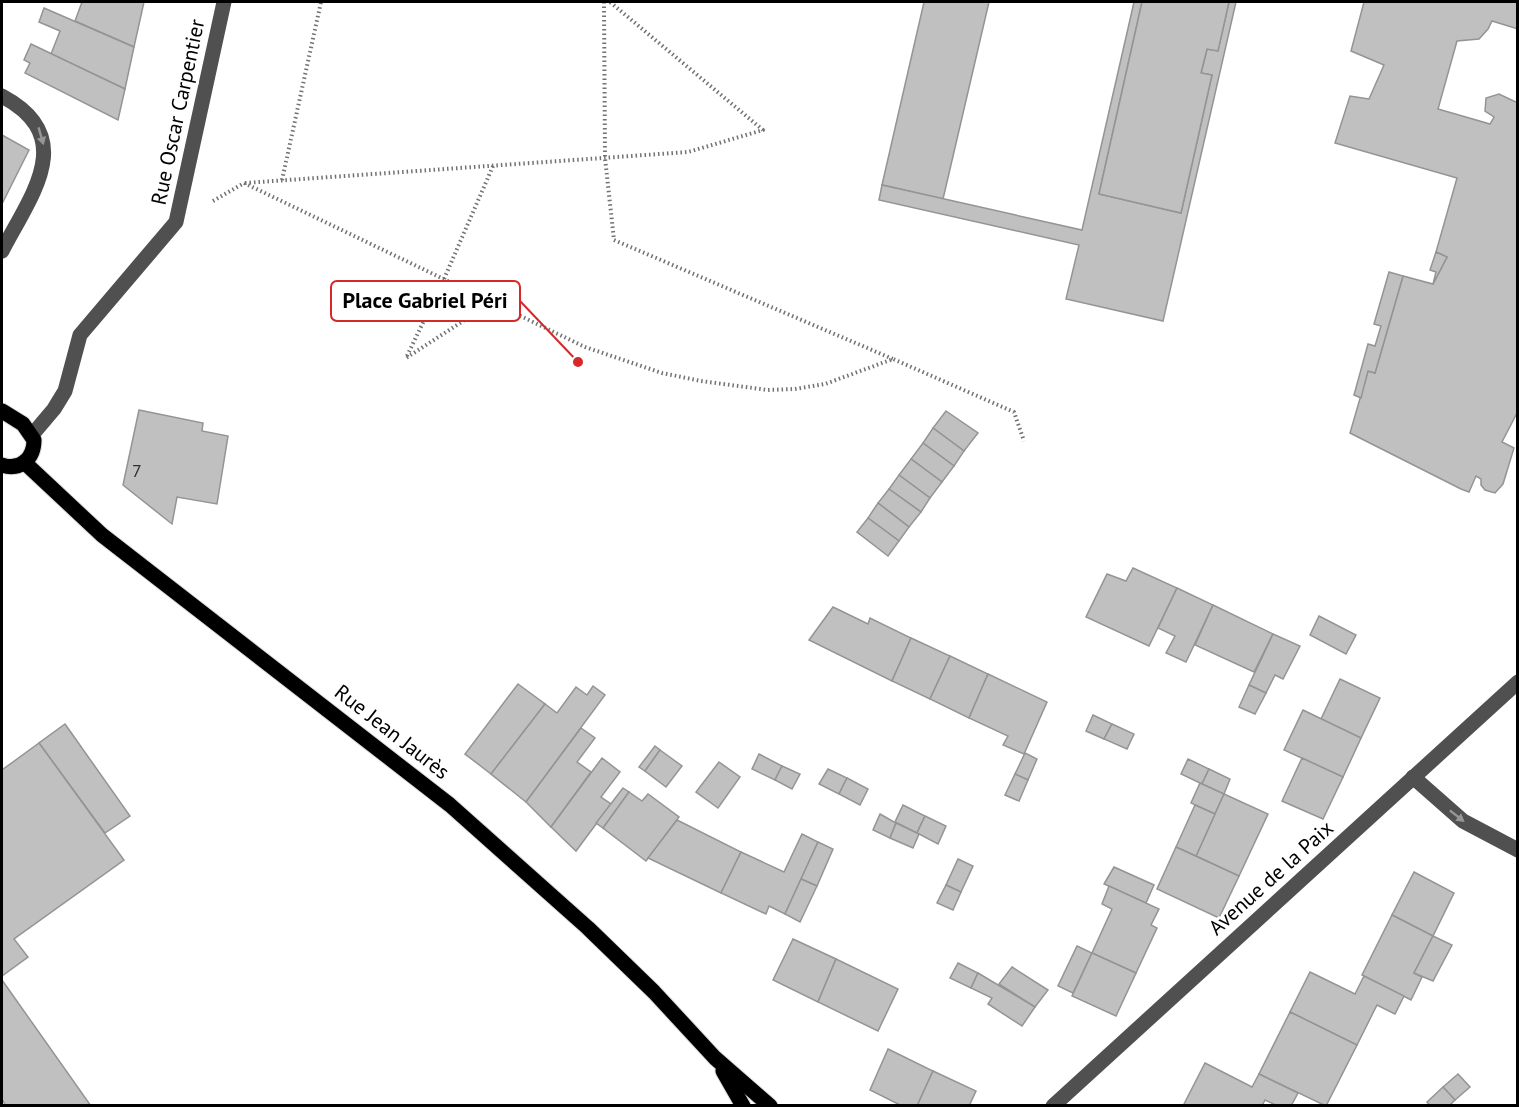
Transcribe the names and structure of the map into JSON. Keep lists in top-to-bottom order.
{
  "streets": {
    "main road": ["Rue Jean Jaurès"],
    "street": ["Rue Oscar Carpentier", "Avenue de la Paix"]
  },
  "places": ["Place Gabriel Péri"],
  "house_numbers": ["7"]
}
